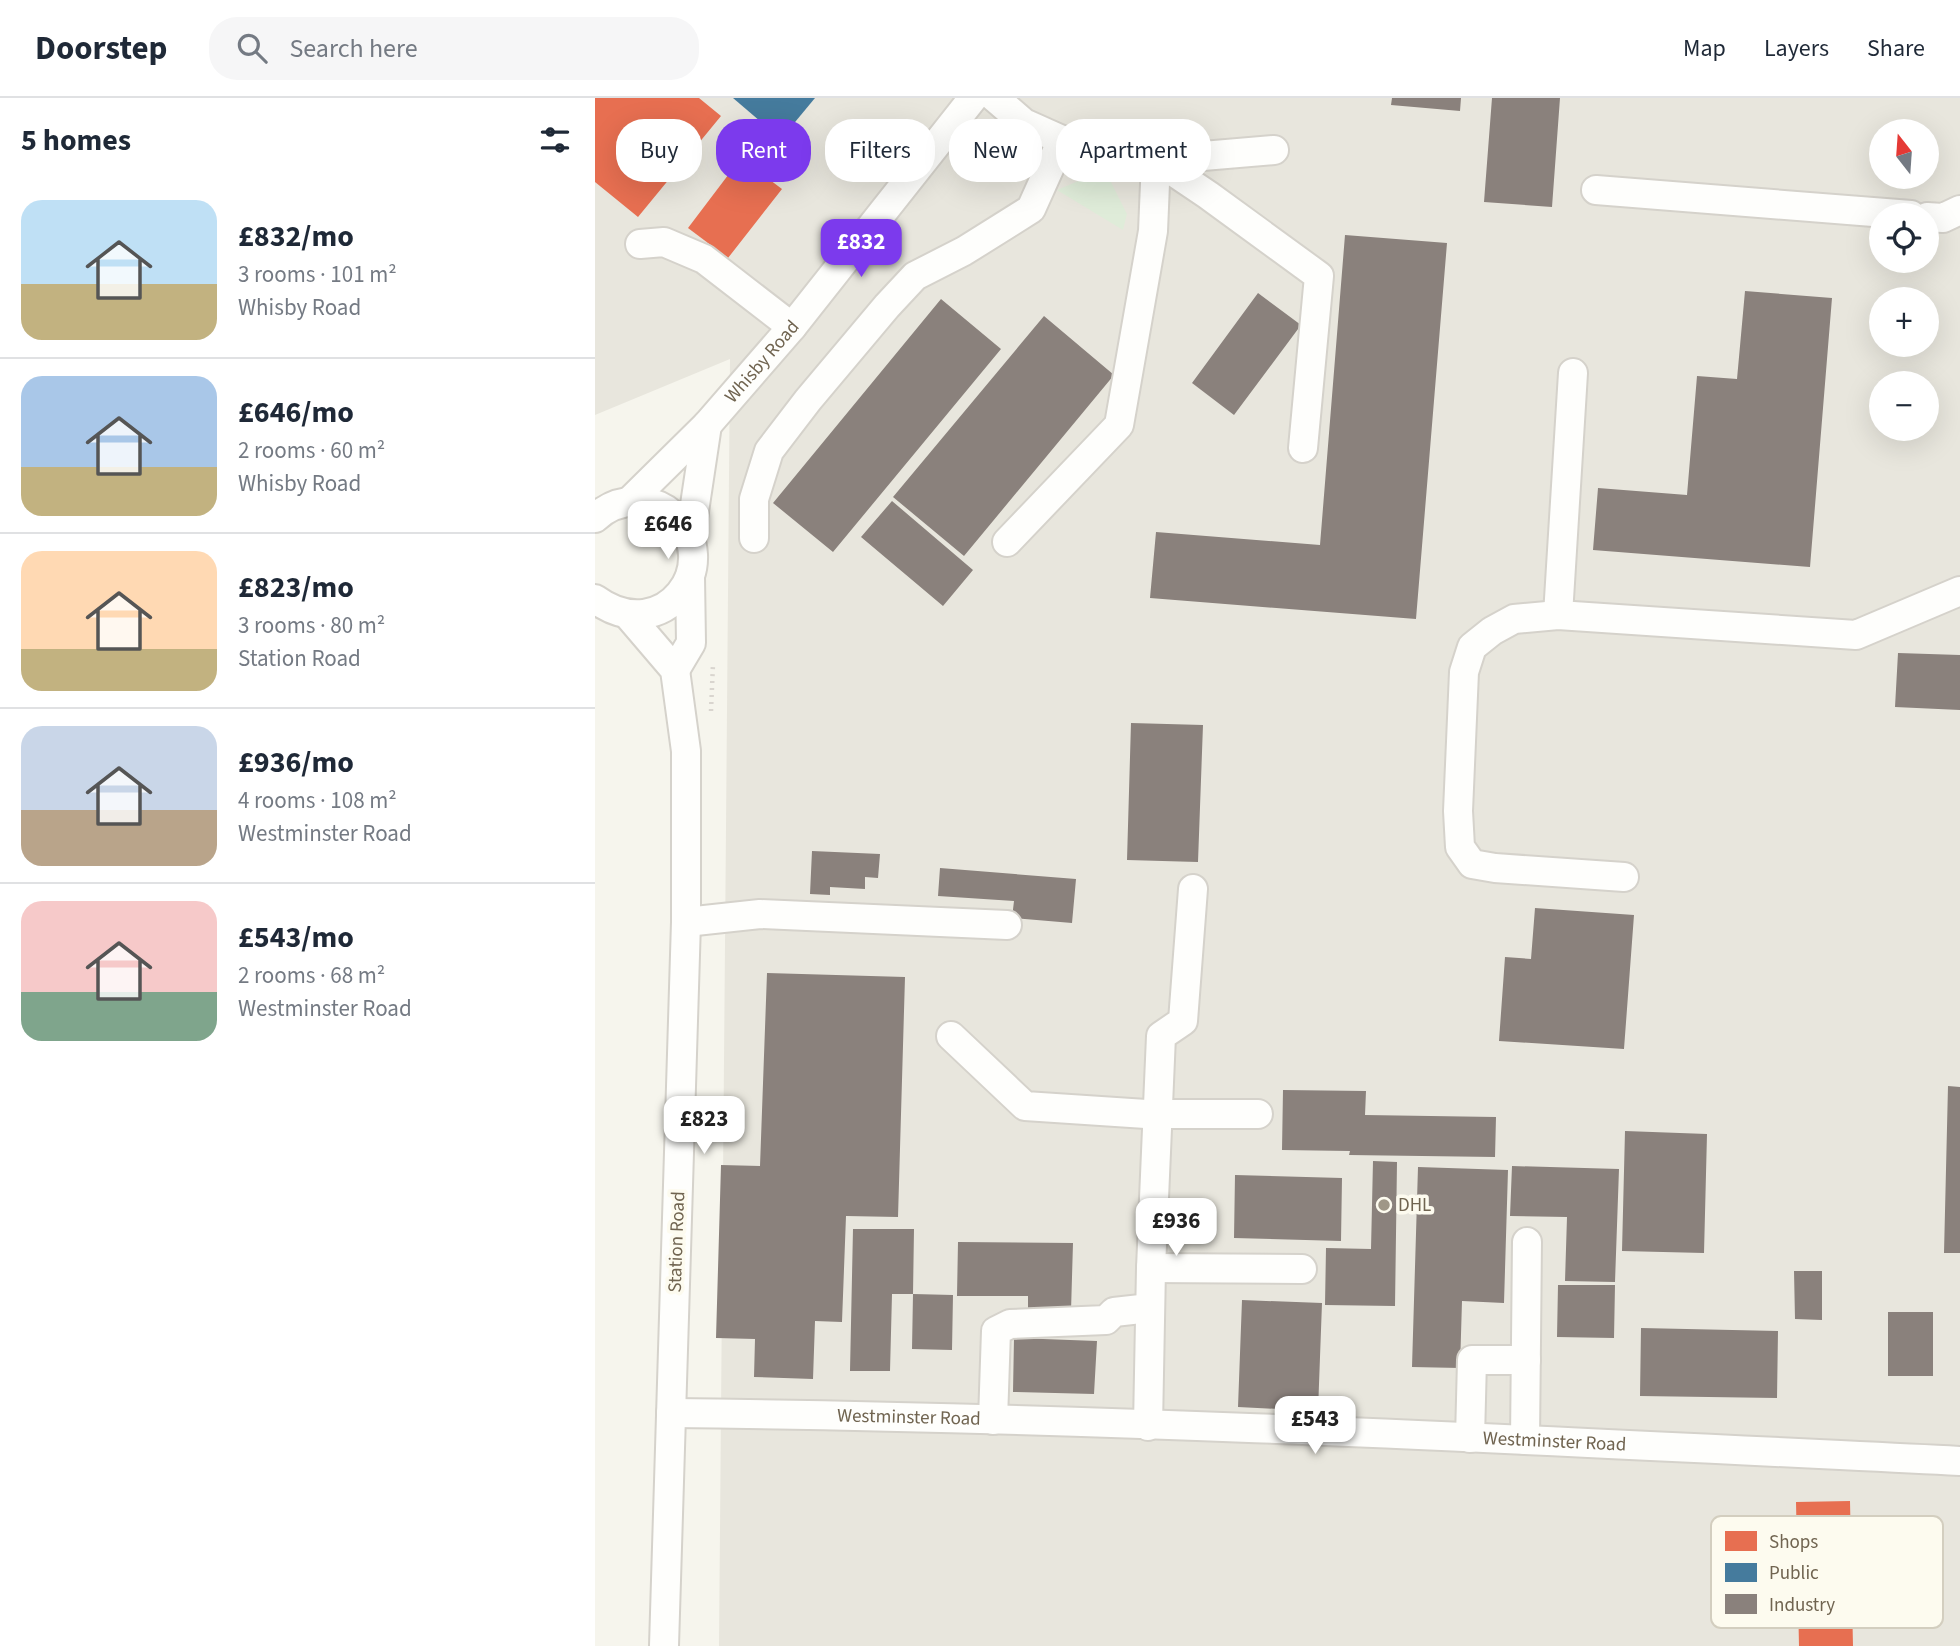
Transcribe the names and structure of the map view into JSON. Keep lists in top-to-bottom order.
{
  "streets": {
    "street": ["Whisby Road", "Station Road", "Westminster Road"]
  },
  "crossings": [
    ["Station Road", "Westminster Road"]
  ],
  "places": ["DHL"],
  "legend": ["Shops", "Public", "Industry"],
  "north": "top",
  "page": {
    "header": "Doorstep",
    "search": "Search here",
    "nav": ["Map", "Layers", "Share"],
    "heading": "5 homes",
    "map_buttons": ["+", "−"],
    "chip": [
      "Buy",
      "Rent",
      "Filters",
      "New",
      "Apartment"
    ],
    "list": [
      {
        "name": "£832/mo",
        "note": "3 rooms · 101 m² · Whisby Road"
      },
      {
        "name": "£646/mo",
        "note": "2 rooms · 60 m² · Whisby Road"
      },
      {
        "name": "£823/mo",
        "note": "3 rooms · 80 m² · Station Road"
      },
      {
        "name": "£936/mo",
        "note": "4 rooms · 108 m² · Westminster Road"
      },
      {
        "name": "£543/mo",
        "note": "2 rooms · 68 m² · Westminster Road"
      }
    ],
    "price": [
      "£832",
      "£646",
      "£823",
      "£936",
      "£543"
    ]
  }
}
